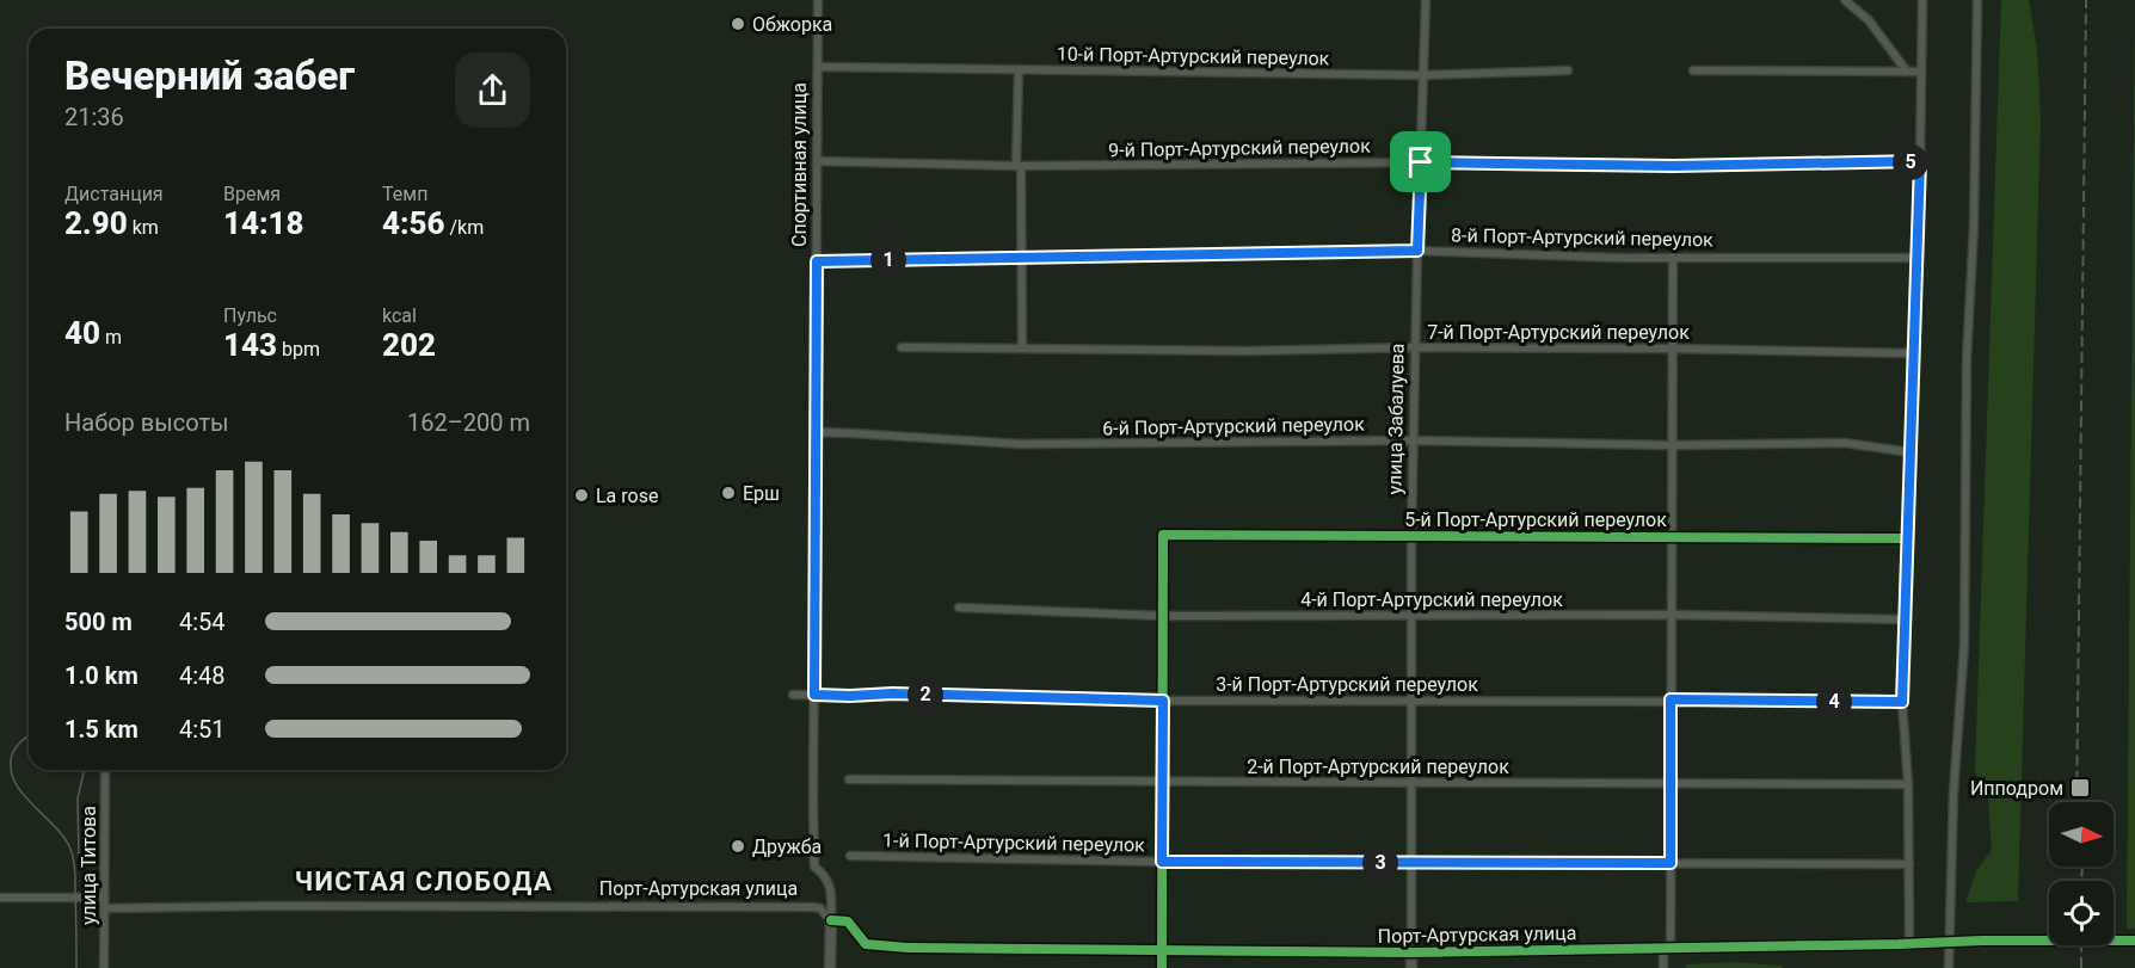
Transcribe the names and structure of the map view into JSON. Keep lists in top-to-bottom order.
{
  "streets": {
    "street": [
      "10-й Порт-Артурский переулок",
      "9-й Порт-Артурский переулок",
      "Спортивная улица",
      "8-й Порт-Артурский переулок",
      "7-й Порт-Артурский переулок",
      "улица Забалуева",
      "6-й Порт-Артурский переулок",
      "5-й Порт-Артурский переулок",
      "4-й Порт-Артурский переулок",
      "3-й Порт-Артурский переулок",
      "2-й Порт-Артурский переулок",
      "1-й Порт-Артурский переулок",
      "улица Титова",
      "Порт-Артурская улица"
    ]
  },
  "crossings": [
    ["10-й Порт-Артурский переулок", "Спортивная улица"],
    ["10-й Порт-Артурский переулок", "улица Забалуева"],
    ["9-й Порт-Артурский переулок", "Спортивная улица"],
    ["9-й Порт-Артурский переулок", "улица Забалуева"],
    ["Спортивная улица", "8-й Порт-Артурский переулок"],
    ["Спортивная улица", "6-й Порт-Артурский переулок"],
    ["Спортивная улица", "3-й Порт-Артурский переулок"],
    ["Спортивная улица", "Порт-Артурская улица"],
    ["8-й Порт-Артурский переулок", "улица Забалуева"],
    ["7-й Порт-Артурский переулок", "улица Забалуева"],
    ["улица Забалуева", "6-й Порт-Артурский переулок"],
    ["улица Забалуева", "5-й Порт-Артурский переулок"],
    ["улица Забалуева", "4-й Порт-Артурский переулок"],
    ["улица Забалуева", "3-й Порт-Артурский переулок"],
    ["улица Забалуева", "2-й Порт-Артурский переулок"],
    ["улица Забалуева", "1-й Порт-Артурский переулок"],
    ["улица Забалуева", "Порт-Артурская улица"],
    ["5-й Порт-Артурский переулок", "4-й Порт-Артурский переулок"],
    ["улица Титова", "Порт-Артурская улица"]
  ],
  "districts": ["ЧИСТАЯ СЛОБОДА"],
  "places": {
    "other": [
      "Обжорка",
      "Ерш",
      "La rose",
      "Дружба"
    ],
    "transit": ["Ипподром"]
  },
  "north": "right",
  "page": {
    "heading": ["Вечерний забег", "21:36"],
    "pins": [
      "5",
      "1",
      "2",
      "4",
      "3"
    ],
    "stats": [
      ["Дистанция", "2.90 km"],
      ["Время", "14:18"],
      ["Темп", "4:56 /km"],
      ["40 m"],
      ["Пульс", "143 bpm"],
      ["kcal", "202"]
    ],
    "chart": ["Набор высоты", "162–200 m"],
    "list": [
      {
        "name": "500 m",
        "note": "4:54"
      },
      {
        "name": "1.0 km",
        "note": "4:48"
      },
      {
        "name": "1.5 km",
        "note": "4:51"
      }
    ]
  }
}
